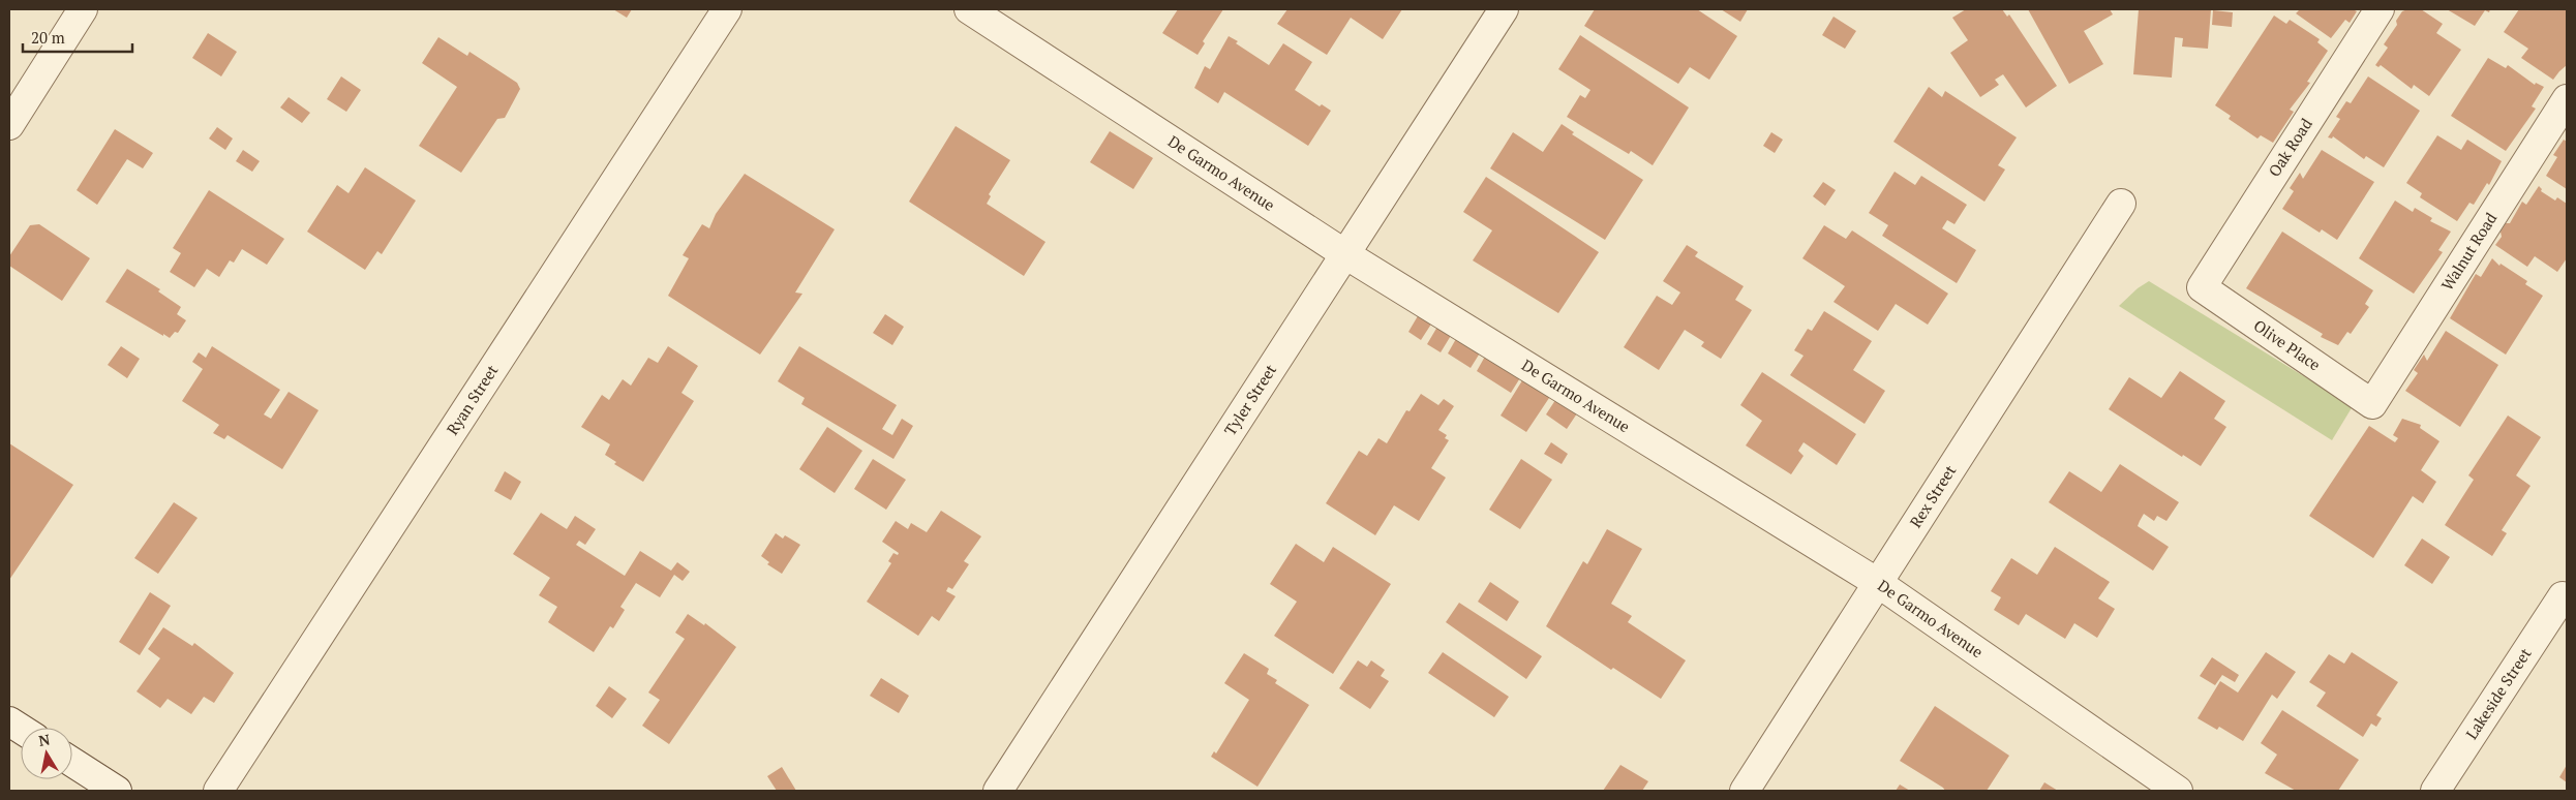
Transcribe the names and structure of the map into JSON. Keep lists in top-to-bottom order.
{
  "streets": {
    "street": [
      "Oak Road",
      "De Garmo Avenue",
      "Walnut Road",
      "Olive Place",
      "Ryan Street",
      "Tyler Street",
      "Rex Street",
      "Lakeside Street"
    ]
  },
  "crossings": [
    ["Oak Road", "Olive Place"],
    ["De Garmo Avenue", "Tyler Street"],
    ["De Garmo Avenue", "Rex Street"],
    ["Walnut Road", "Olive Place"]
  ],
  "scale_bar": "20 m",
  "north": "top"
}
